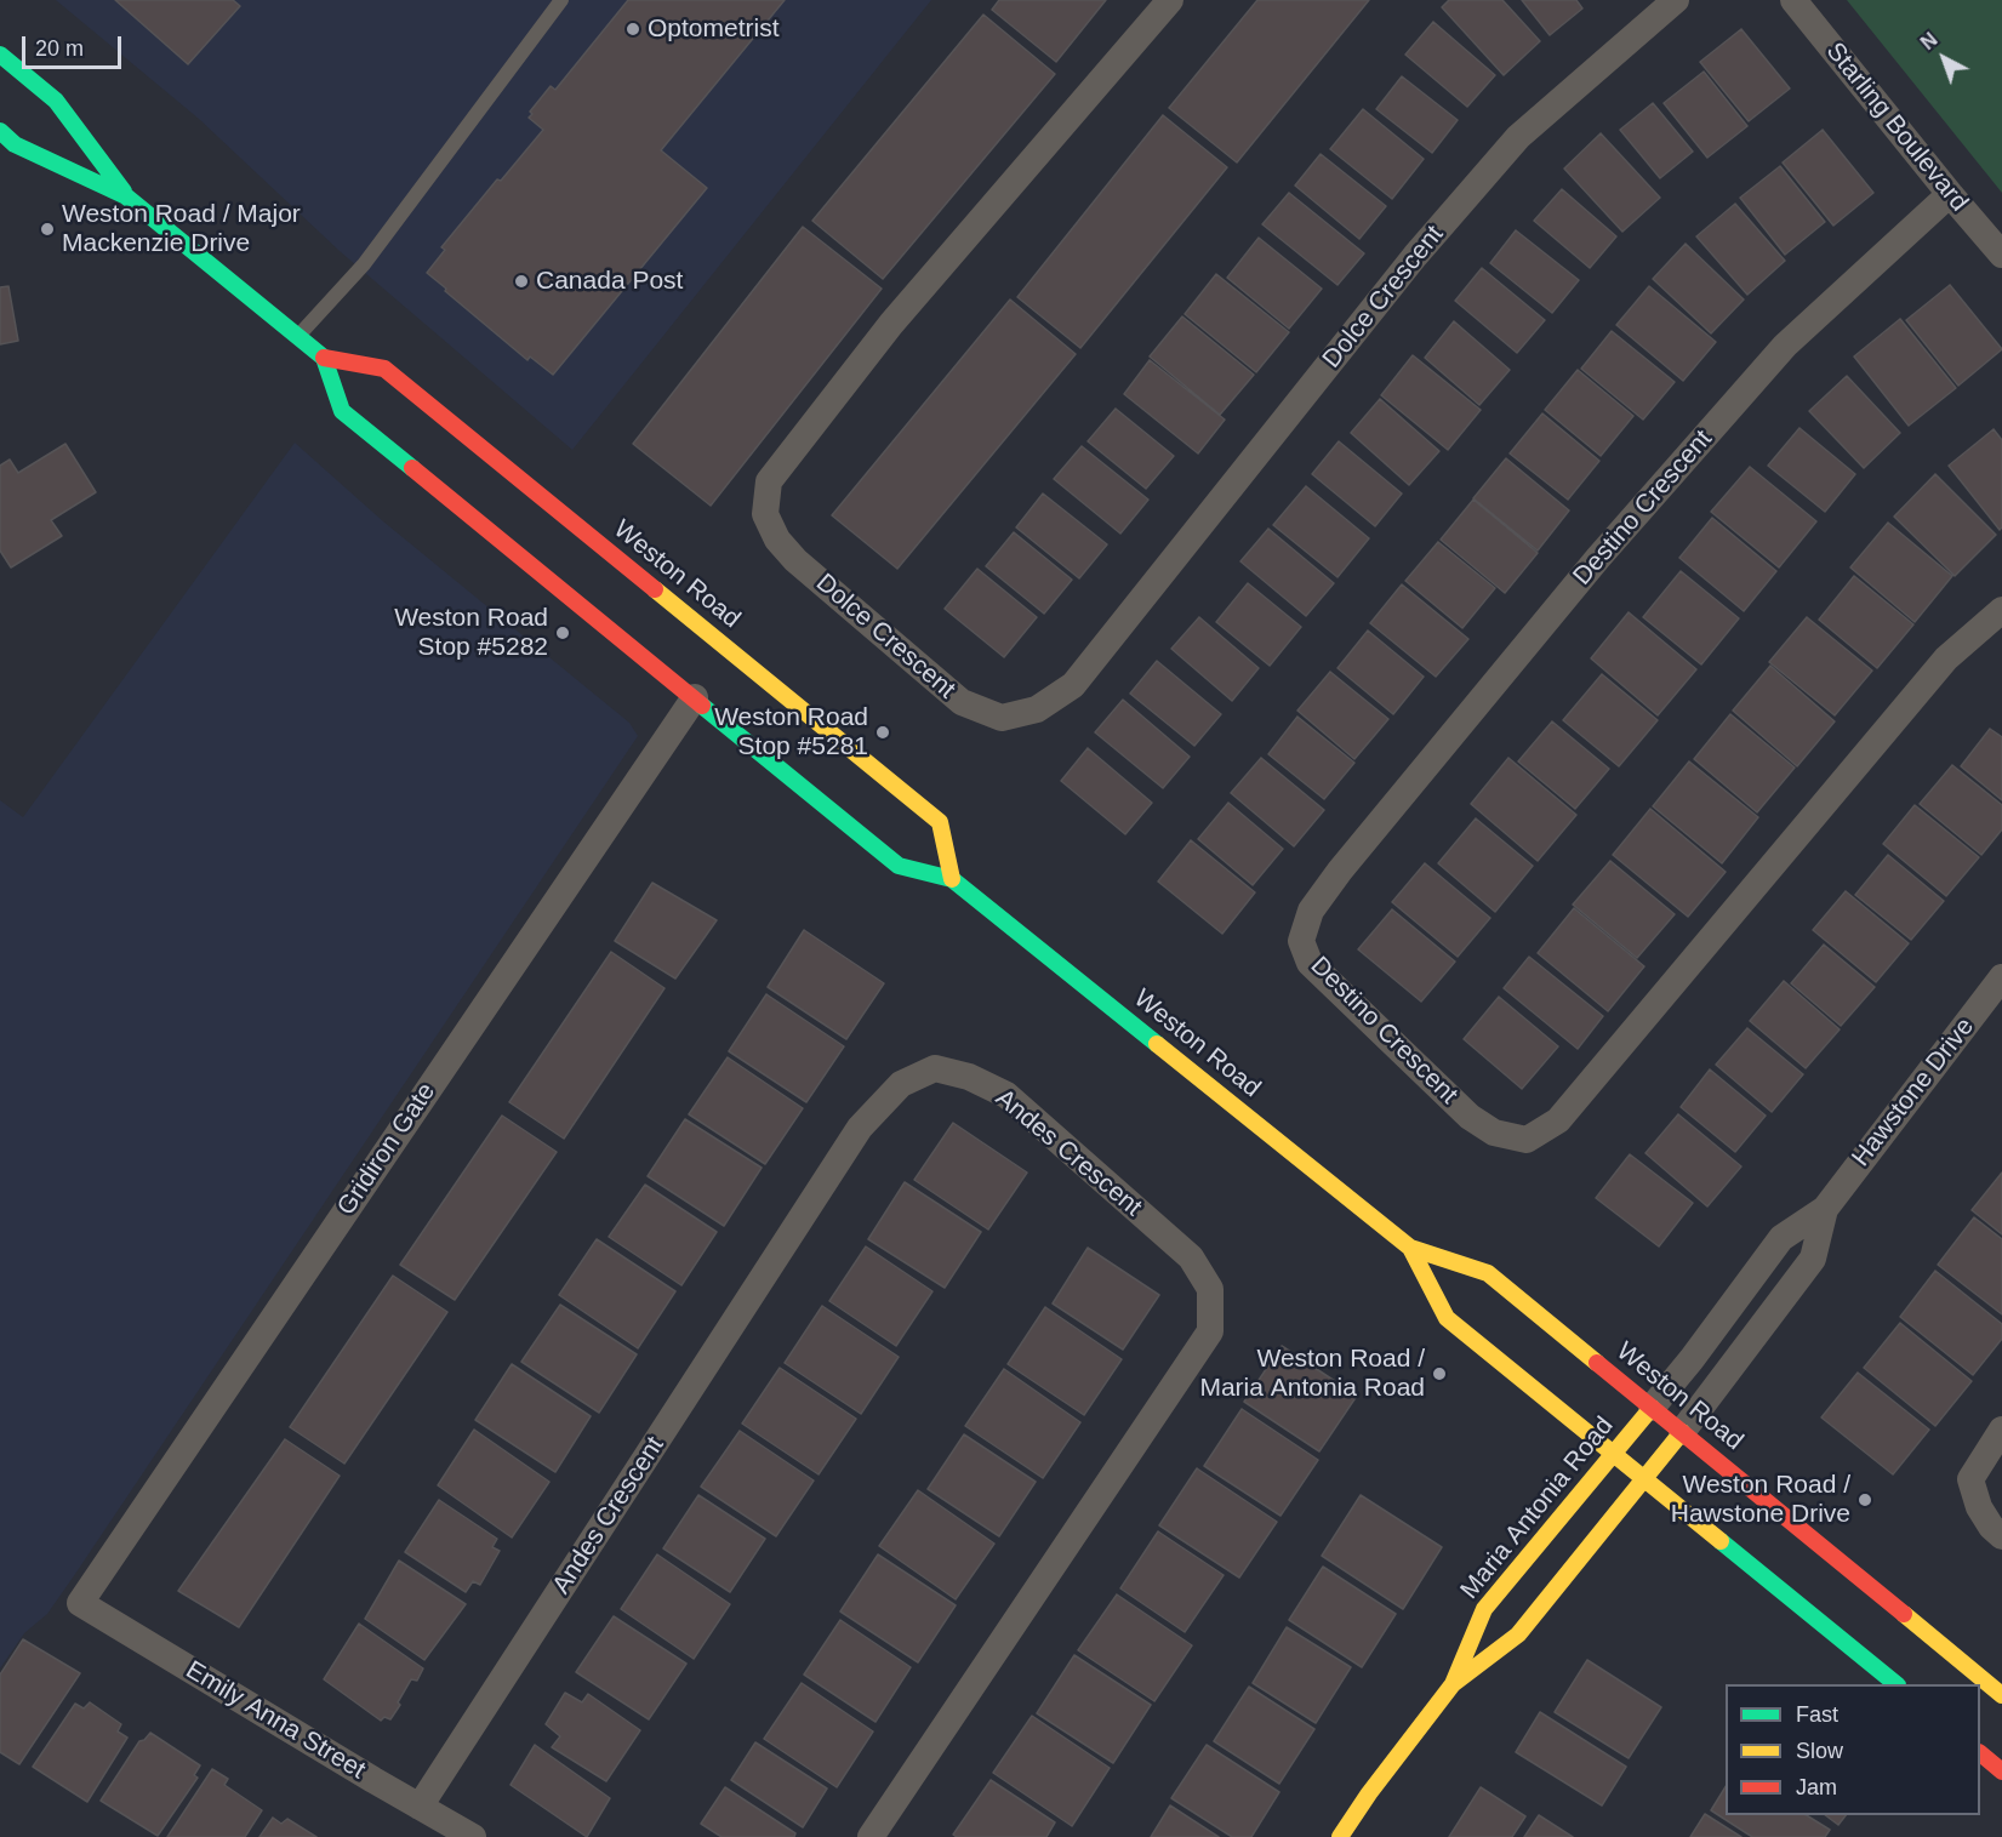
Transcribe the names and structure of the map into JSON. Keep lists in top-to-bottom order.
{
  "streets": {
    "main road": ["Weston Road", "Maria Antonia Road"],
    "street": [
      "Starling Boulevard",
      "Dolce Crescent",
      "Destino Crescent",
      "Hawstone Drive",
      "Gridiron Gate",
      "Andes Crescent",
      "Emily Anna Street"
    ]
  },
  "crossings": [
    ["Starling Boulevard", "Destino Crescent"],
    ["Weston Road", "Hawstone Drive"],
    ["Weston Road", "Gridiron Gate"],
    ["Weston Road", "Maria Antonia Road"],
    ["Hawstone Drive", "Maria Antonia Road"],
    ["Gridiron Gate", "Emily Anna Street"],
    ["Andes Crescent", "Emily Anna Street"]
  ],
  "places": [
    "Optometrist",
    "Weston Road / Major Mackenzie Drive",
    "Canada Post",
    "Weston Road Stop #5282",
    "Weston Road Stop #5281",
    "Weston Road / Maria Antonia Road",
    "Weston Road / Hawstone Drive"
  ],
  "legend": ["Fast", "Slow", "Jam"],
  "scale_bar": "20 m",
  "north": "top left"
}
